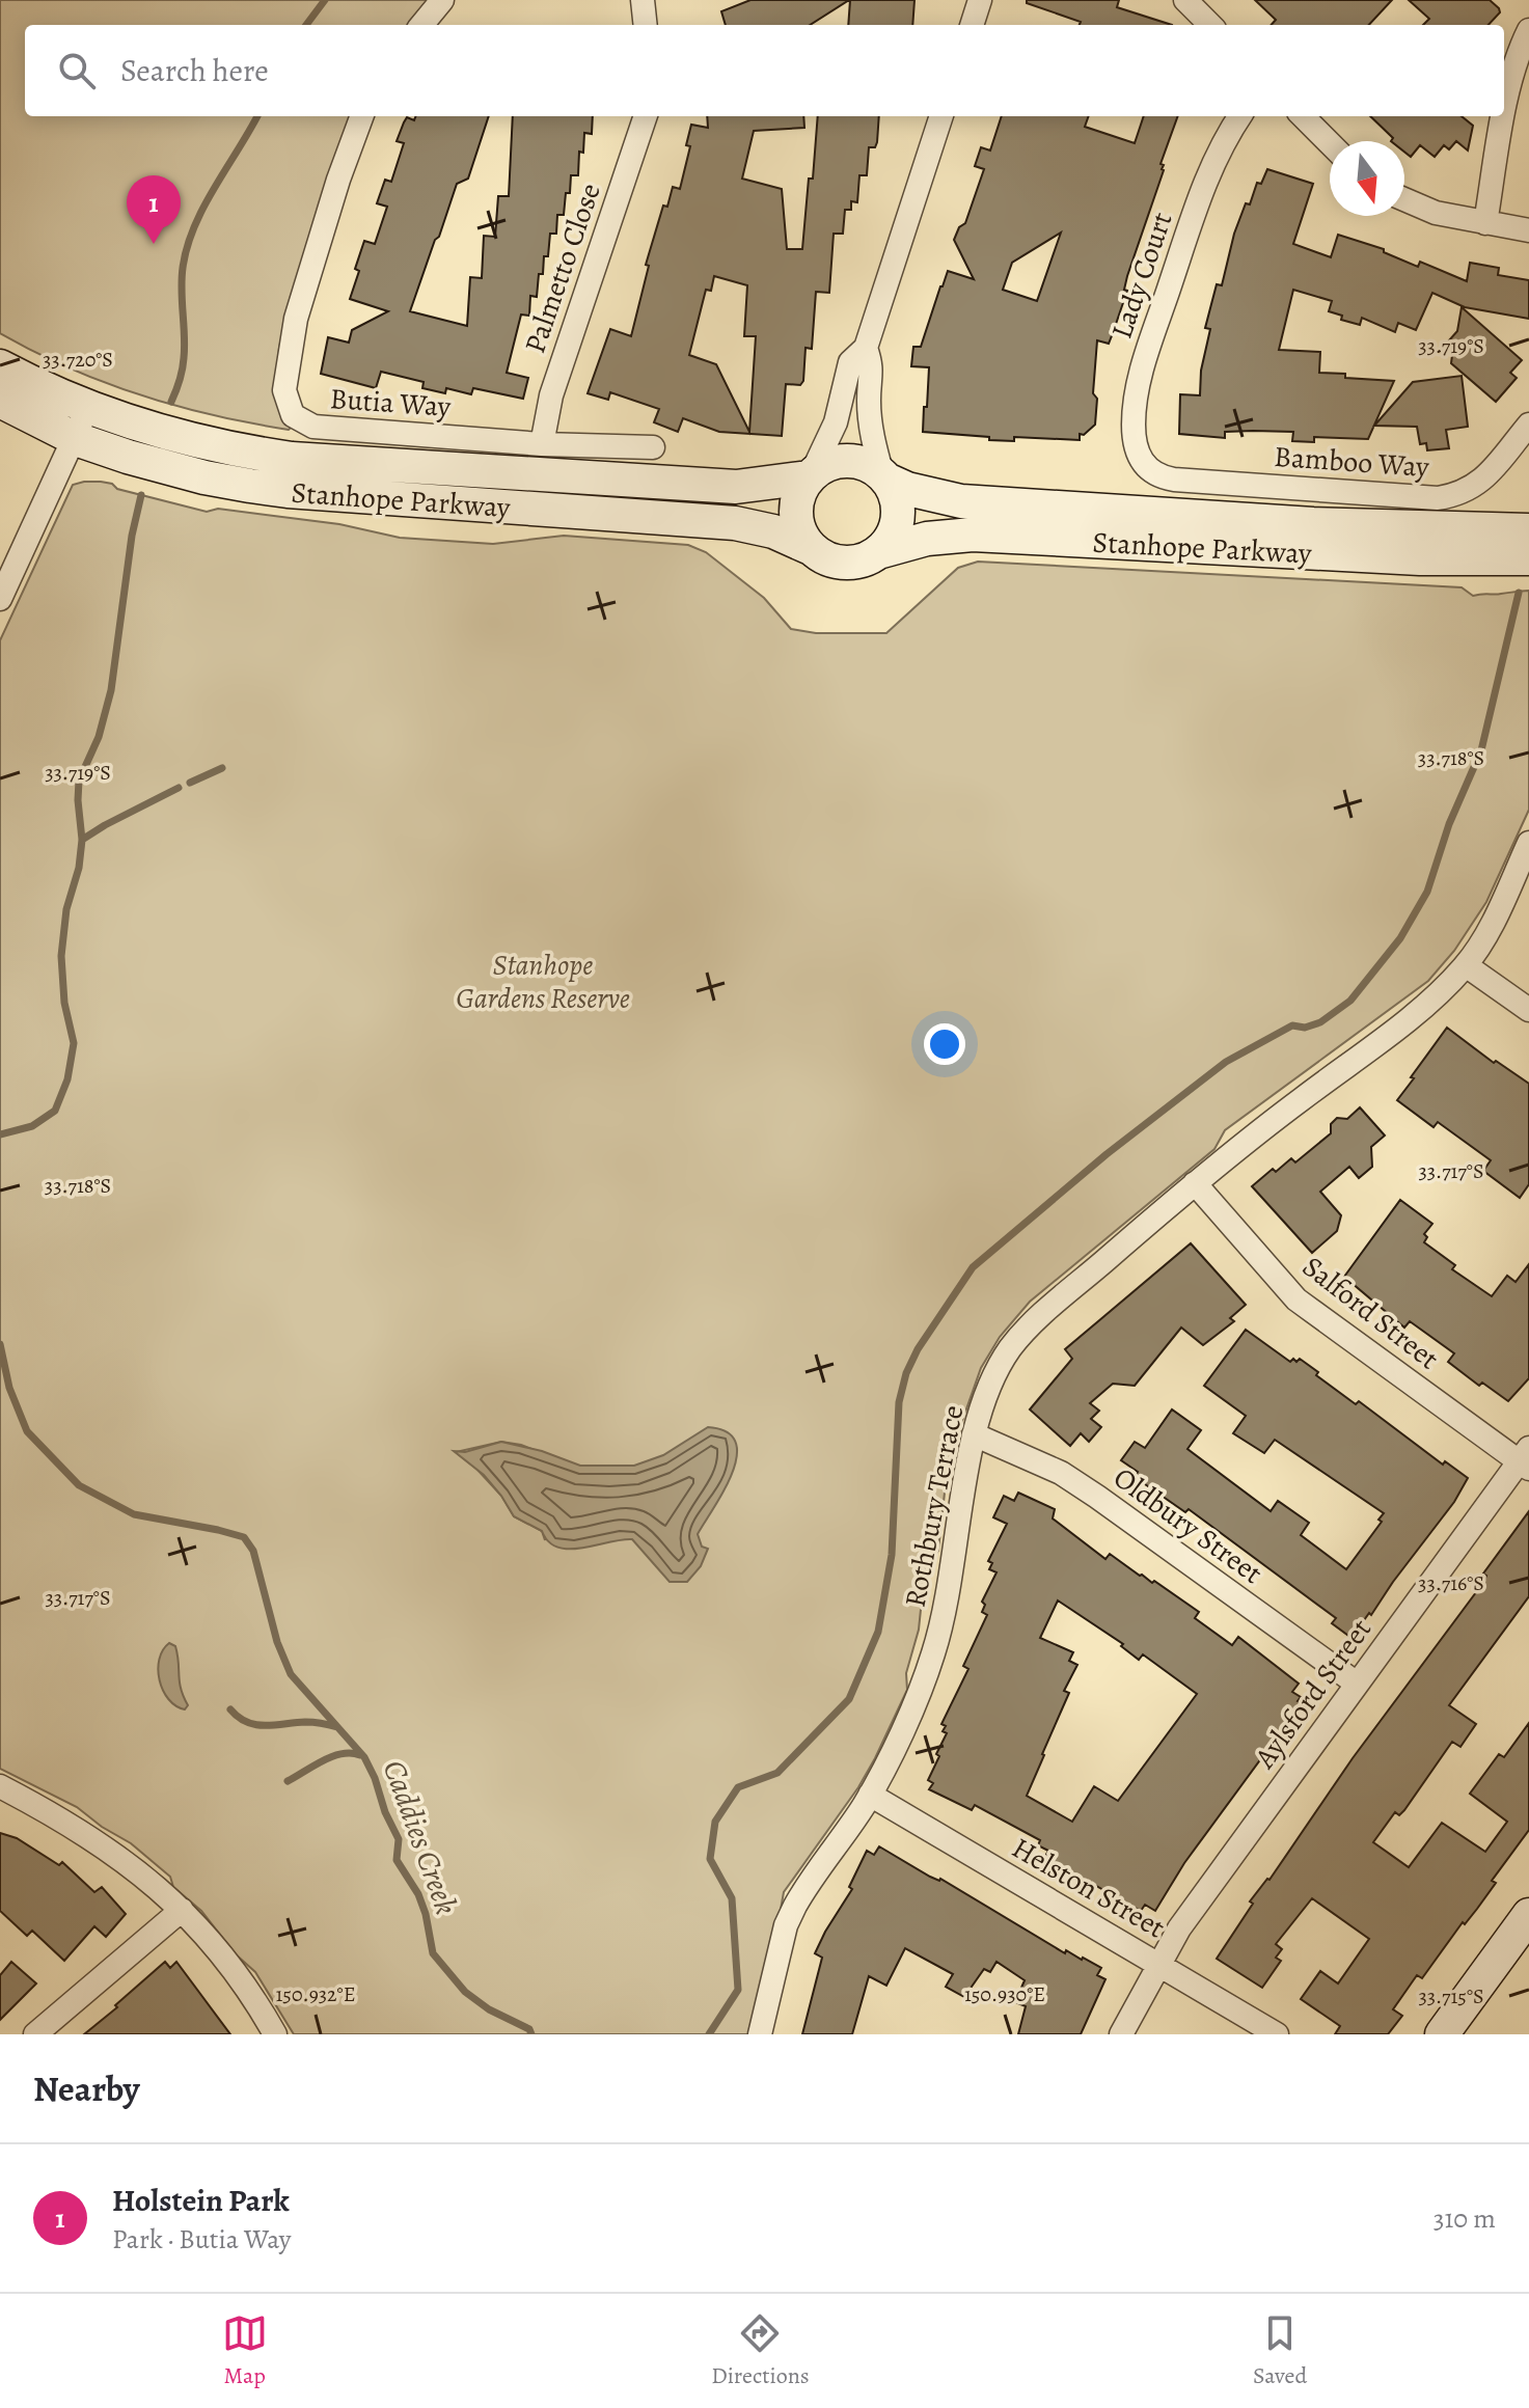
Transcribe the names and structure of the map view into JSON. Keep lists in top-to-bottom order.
{
  "streets": {
    "main road": ["Stanhope Parkway"],
    "street": [
      "Palmetto Close",
      "Lady Court",
      "Butia Way",
      "Bamboo Way",
      "Salford Street",
      "Rothbury Terrace",
      "Oldbury Street",
      "Aylsford Street",
      "Helston Street"
    ]
  },
  "crossings": [
    ["Palmetto Close", "Butia Way"],
    ["Lady Court", "Bamboo Way"],
    ["Salford Street", "Rothbury Terrace"],
    ["Salford Street", "Aylsford Street"],
    ["Rothbury Terrace", "Oldbury Street"],
    ["Rothbury Terrace", "Helston Street"],
    ["Oldbury Street", "Aylsford Street"],
    ["Aylsford Street", "Helston Street"]
  ],
  "water": ["Caddies Creek"],
  "parks": ["Stanhope Gardens Reserve"],
  "north": "bottom",
  "page": {
    "search": "Search here",
    "pins": "1",
    "heading": "Nearby",
    "list": [
      {
        "mark": "1",
        "name": "Holstein Park",
        "note": "Park · Butia Way",
        "value": "310 m"
      }
    ],
    "nav": ["Map", "Directions", "Saved"]
  },
  "coordinates": [
    "33.719°S",
    "33.720°S",
    "33.718°S",
    "33.717°S",
    "33.716°S",
    "150.932°E",
    "150.930°E",
    "33.715°S"
  ]
}
